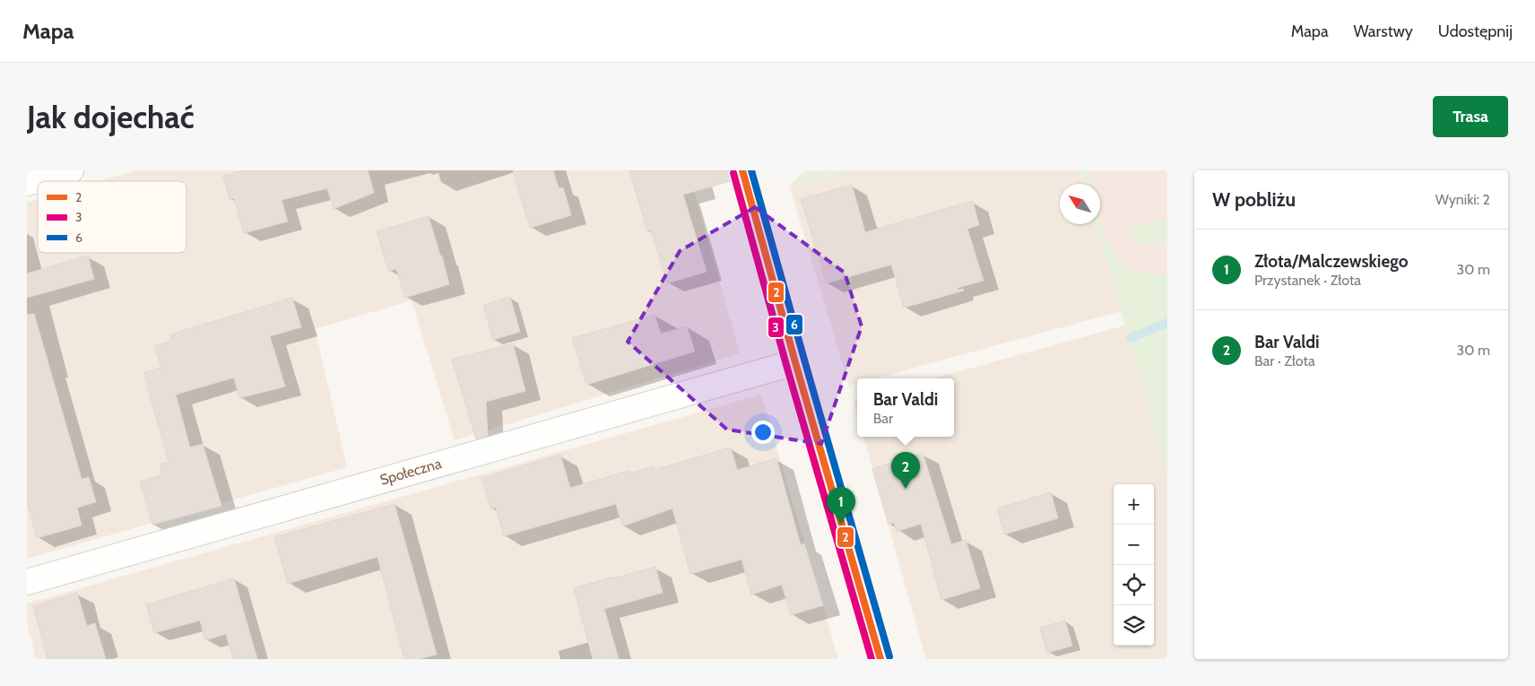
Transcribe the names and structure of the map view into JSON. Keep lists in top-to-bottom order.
{
  "streets": {
    "street": ["Społeczna"]
  },
  "lines": ["transit line 2", "transit line 6", "transit line 3"],
  "legend": ["2", "3", "6"],
  "north": "top left",
  "page": {
    "header": "Mapa",
    "nav": ["Mapa", "Warstwy", "Udostępnij"],
    "buttons": "Trasa",
    "title": "Jak dojechać",
    "heading": ["W pobliżu", "Wyniki: 2"],
    "list": [
      {
        "mark": "1",
        "name": "Złota/Malczewskiego",
        "note": "Przystanek · Złota",
        "value": "30 m"
      },
      {
        "mark": "2",
        "name": "Bar Valdi",
        "note": "Bar · Złota",
        "value": "30 m"
      }
    ],
    "popup": ["Bar Valdi", "Bar"],
    "pins": ["2", "1"],
    "map_buttons": ["+", "−"]
  }
}
